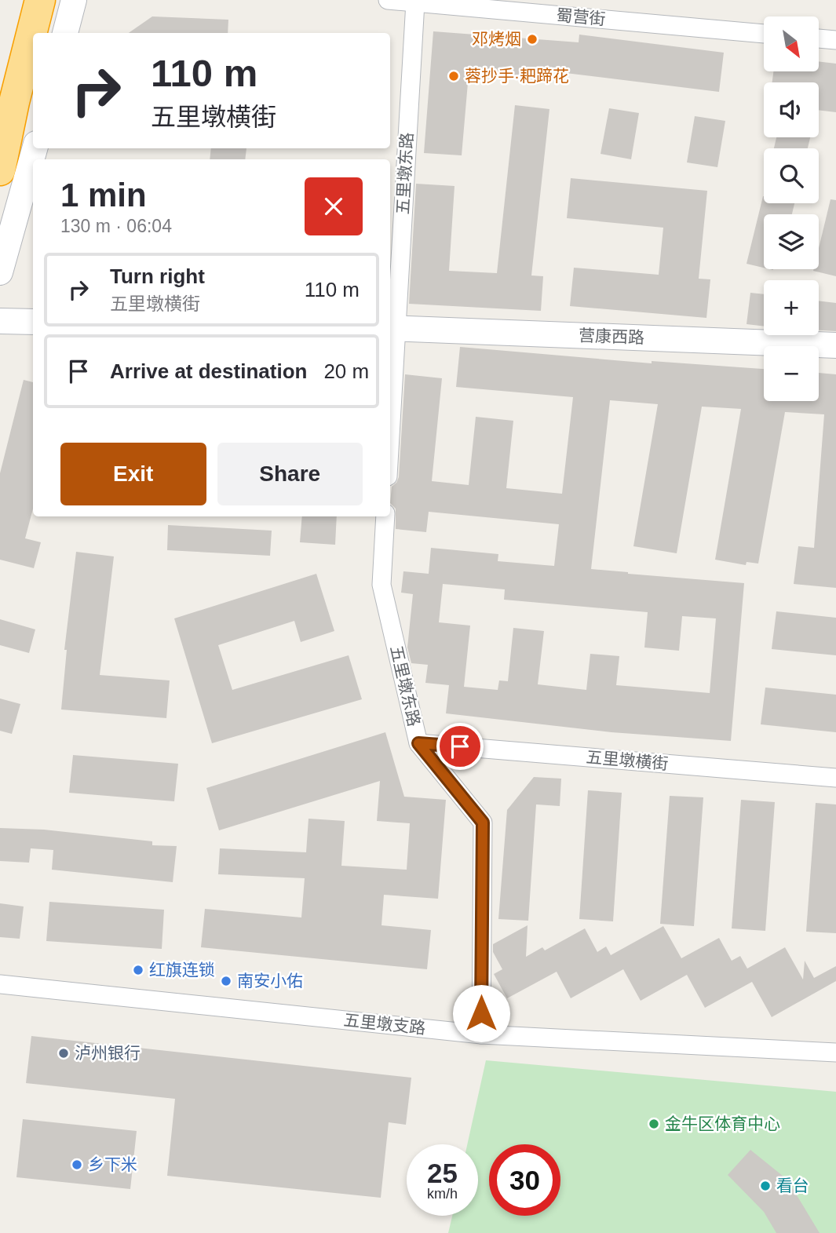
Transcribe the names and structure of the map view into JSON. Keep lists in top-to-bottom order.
{
  "streets": {
    "street": [
      "蜀营街",
      "五里墩东路",
      "营康西路",
      "五里墩横街",
      "五里墩支路"
    ]
  },
  "crossings": [
    ["蜀营街", "五里墩东路"],
    ["五里墩东路", "营康西路"],
    ["五里墩东路", "五里墩横街"],
    ["五里墩东路", "五里墩支路"]
  ],
  "places": [
    "邓烤烟",
    "蓉抄手·耙蹄花",
    "红旗连锁",
    "南安小佑",
    "泸州银行",
    "金牛区体育中心",
    "乡下米",
    "看台"
  ],
  "north": "bottom right",
  "page": {
    "map_buttons": ["+", "−"],
    "turn": ["110 m", "五里墩横街"],
    "heading": ["1 min", "130 m · 06:04"],
    "list": [
      {
        "name": "Turn right",
        "note": "五里墩横街",
        "value": "110 m"
      },
      {
        "name": "Arrive at destination",
        "value": "20 m"
      }
    ],
    "buttons": ["Exit", "Share"],
    "speed": "25 km/h",
    "limit": "30"
  }
}
